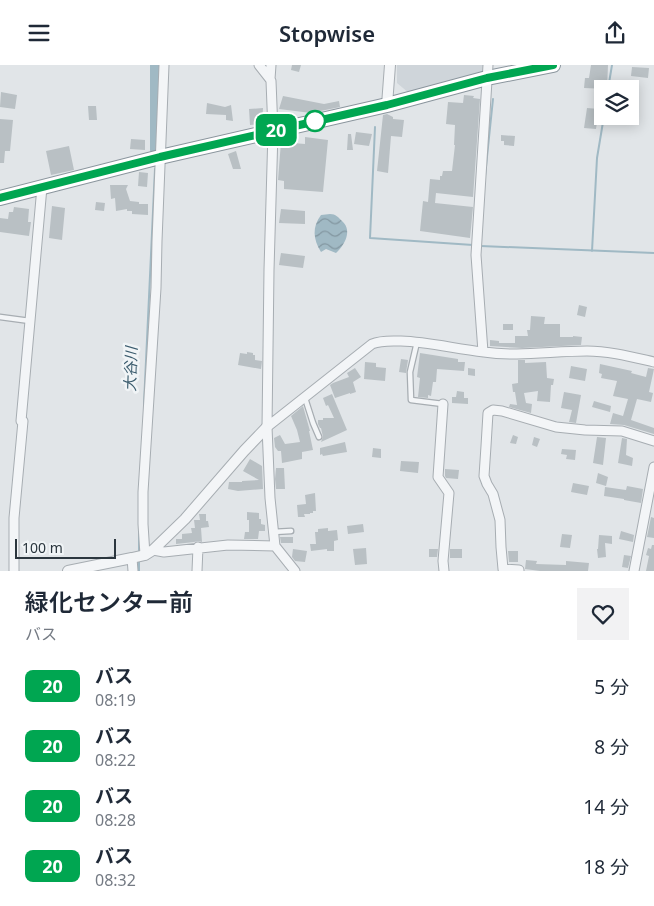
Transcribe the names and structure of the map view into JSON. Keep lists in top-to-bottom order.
{
  "water": ["大谷川"],
  "lines": ["bus line 20"],
  "scale_bar": "100 m",
  "page": {
    "header": "Stopwise",
    "on_map": "20",
    "scale": "100 m",
    "heading": ["緑化センター前", "バス"],
    "list": [
      {
        "mark": "20",
        "name": "バス",
        "note": "08:19",
        "value": "5 分"
      },
      {
        "mark": "20",
        "name": "バス",
        "note": "08:22",
        "value": "8 分"
      },
      {
        "mark": "20",
        "name": "バス",
        "note": "08:28",
        "value": "14 分"
      },
      {
        "mark": "20",
        "name": "バス",
        "note": "08:32",
        "value": "18 分"
      }
    ]
  }
}
